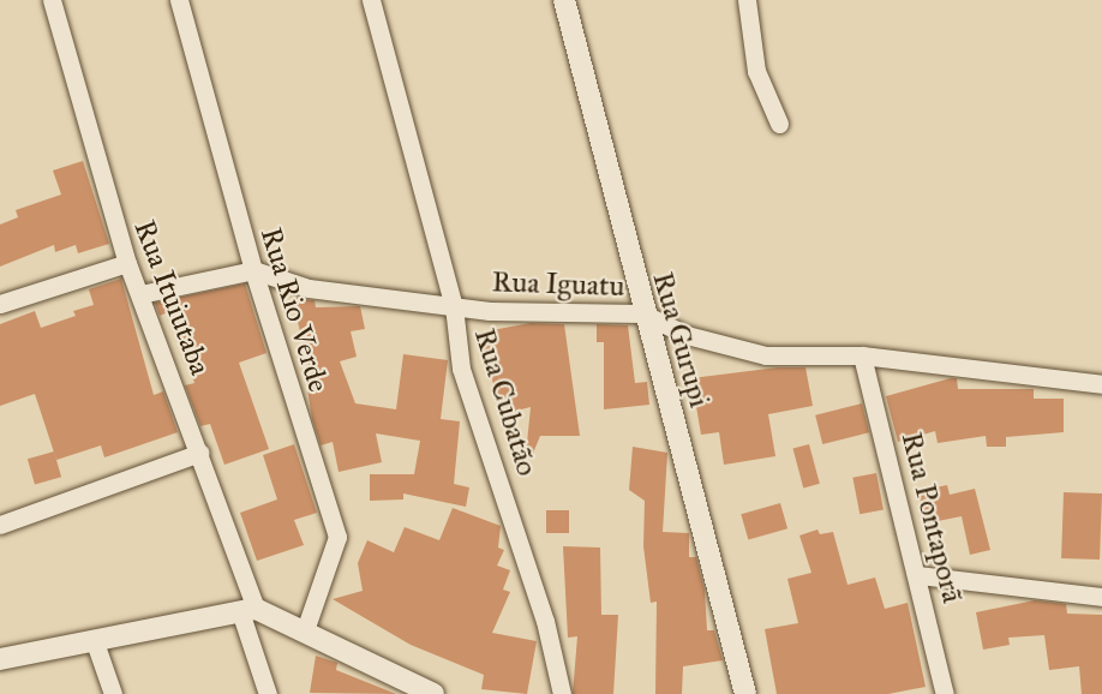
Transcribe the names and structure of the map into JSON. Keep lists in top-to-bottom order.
{
  "streets": {
    "street": [
      "Rua Iguatu",
      "Rua Ituiutaba",
      "Rua Rio Verde",
      "Rua Gurupi",
      "Rua Cubatão",
      "Rua Pontaporã"
    ]
  },
  "crossings": [
    ["Rua Iguatu", "Rua Rio Verde"],
    ["Rua Iguatu", "Rua Gurupi"],
    ["Rua Iguatu", "Rua Cubatão"],
    ["Rua Iguatu", "Rua Pontaporã"]
  ]
}
